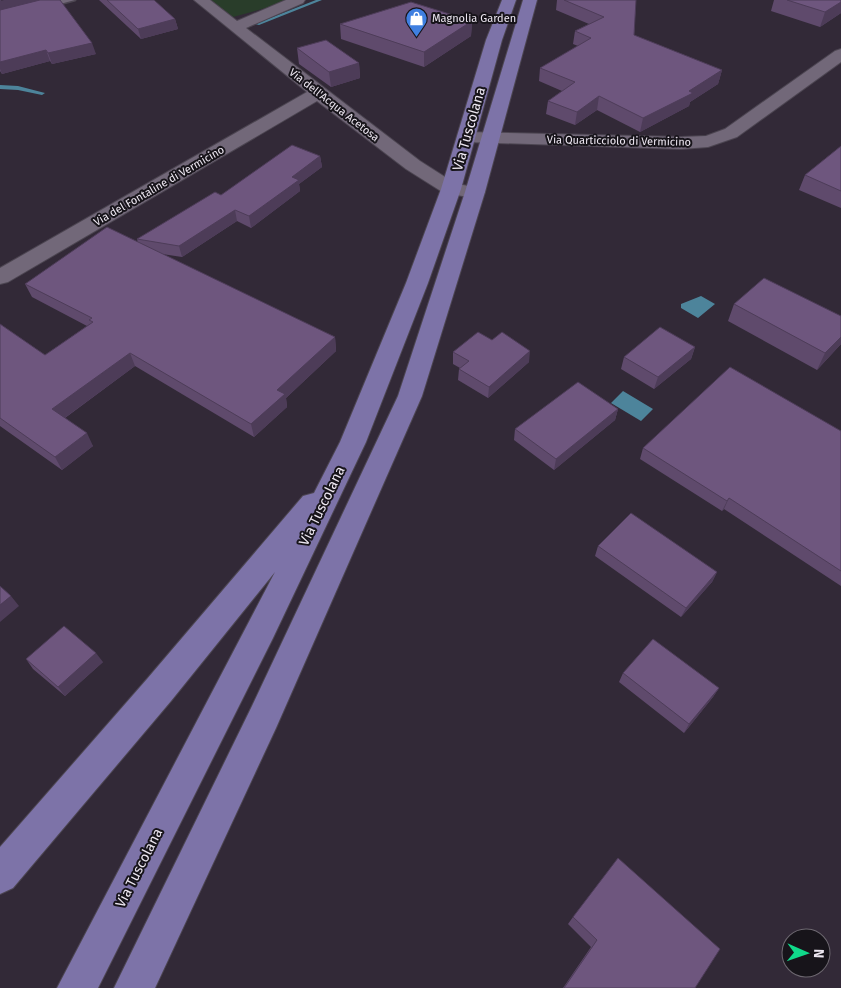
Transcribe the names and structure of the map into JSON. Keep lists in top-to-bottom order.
{
  "streets": {
    "main road": ["Via Tuscolana"],
    "street": ["Via dell'Acqua Acetosa", "Via Quarticciolo di Vermicino", "Via del Fontaline di Vermicino"]
  },
  "crossings": [
    ["Via dell'Acqua Acetosa", "Via Tuscolana"],
    ["Via dell'Acqua Acetosa", "Via del Fontaline di Vermicino"],
    ["Via Tuscolana", "Via Quarticciolo di Vermicino"]
  ],
  "places": {
    "shop": ["Magnolia Garden"]
  },
  "north": "right"
}
